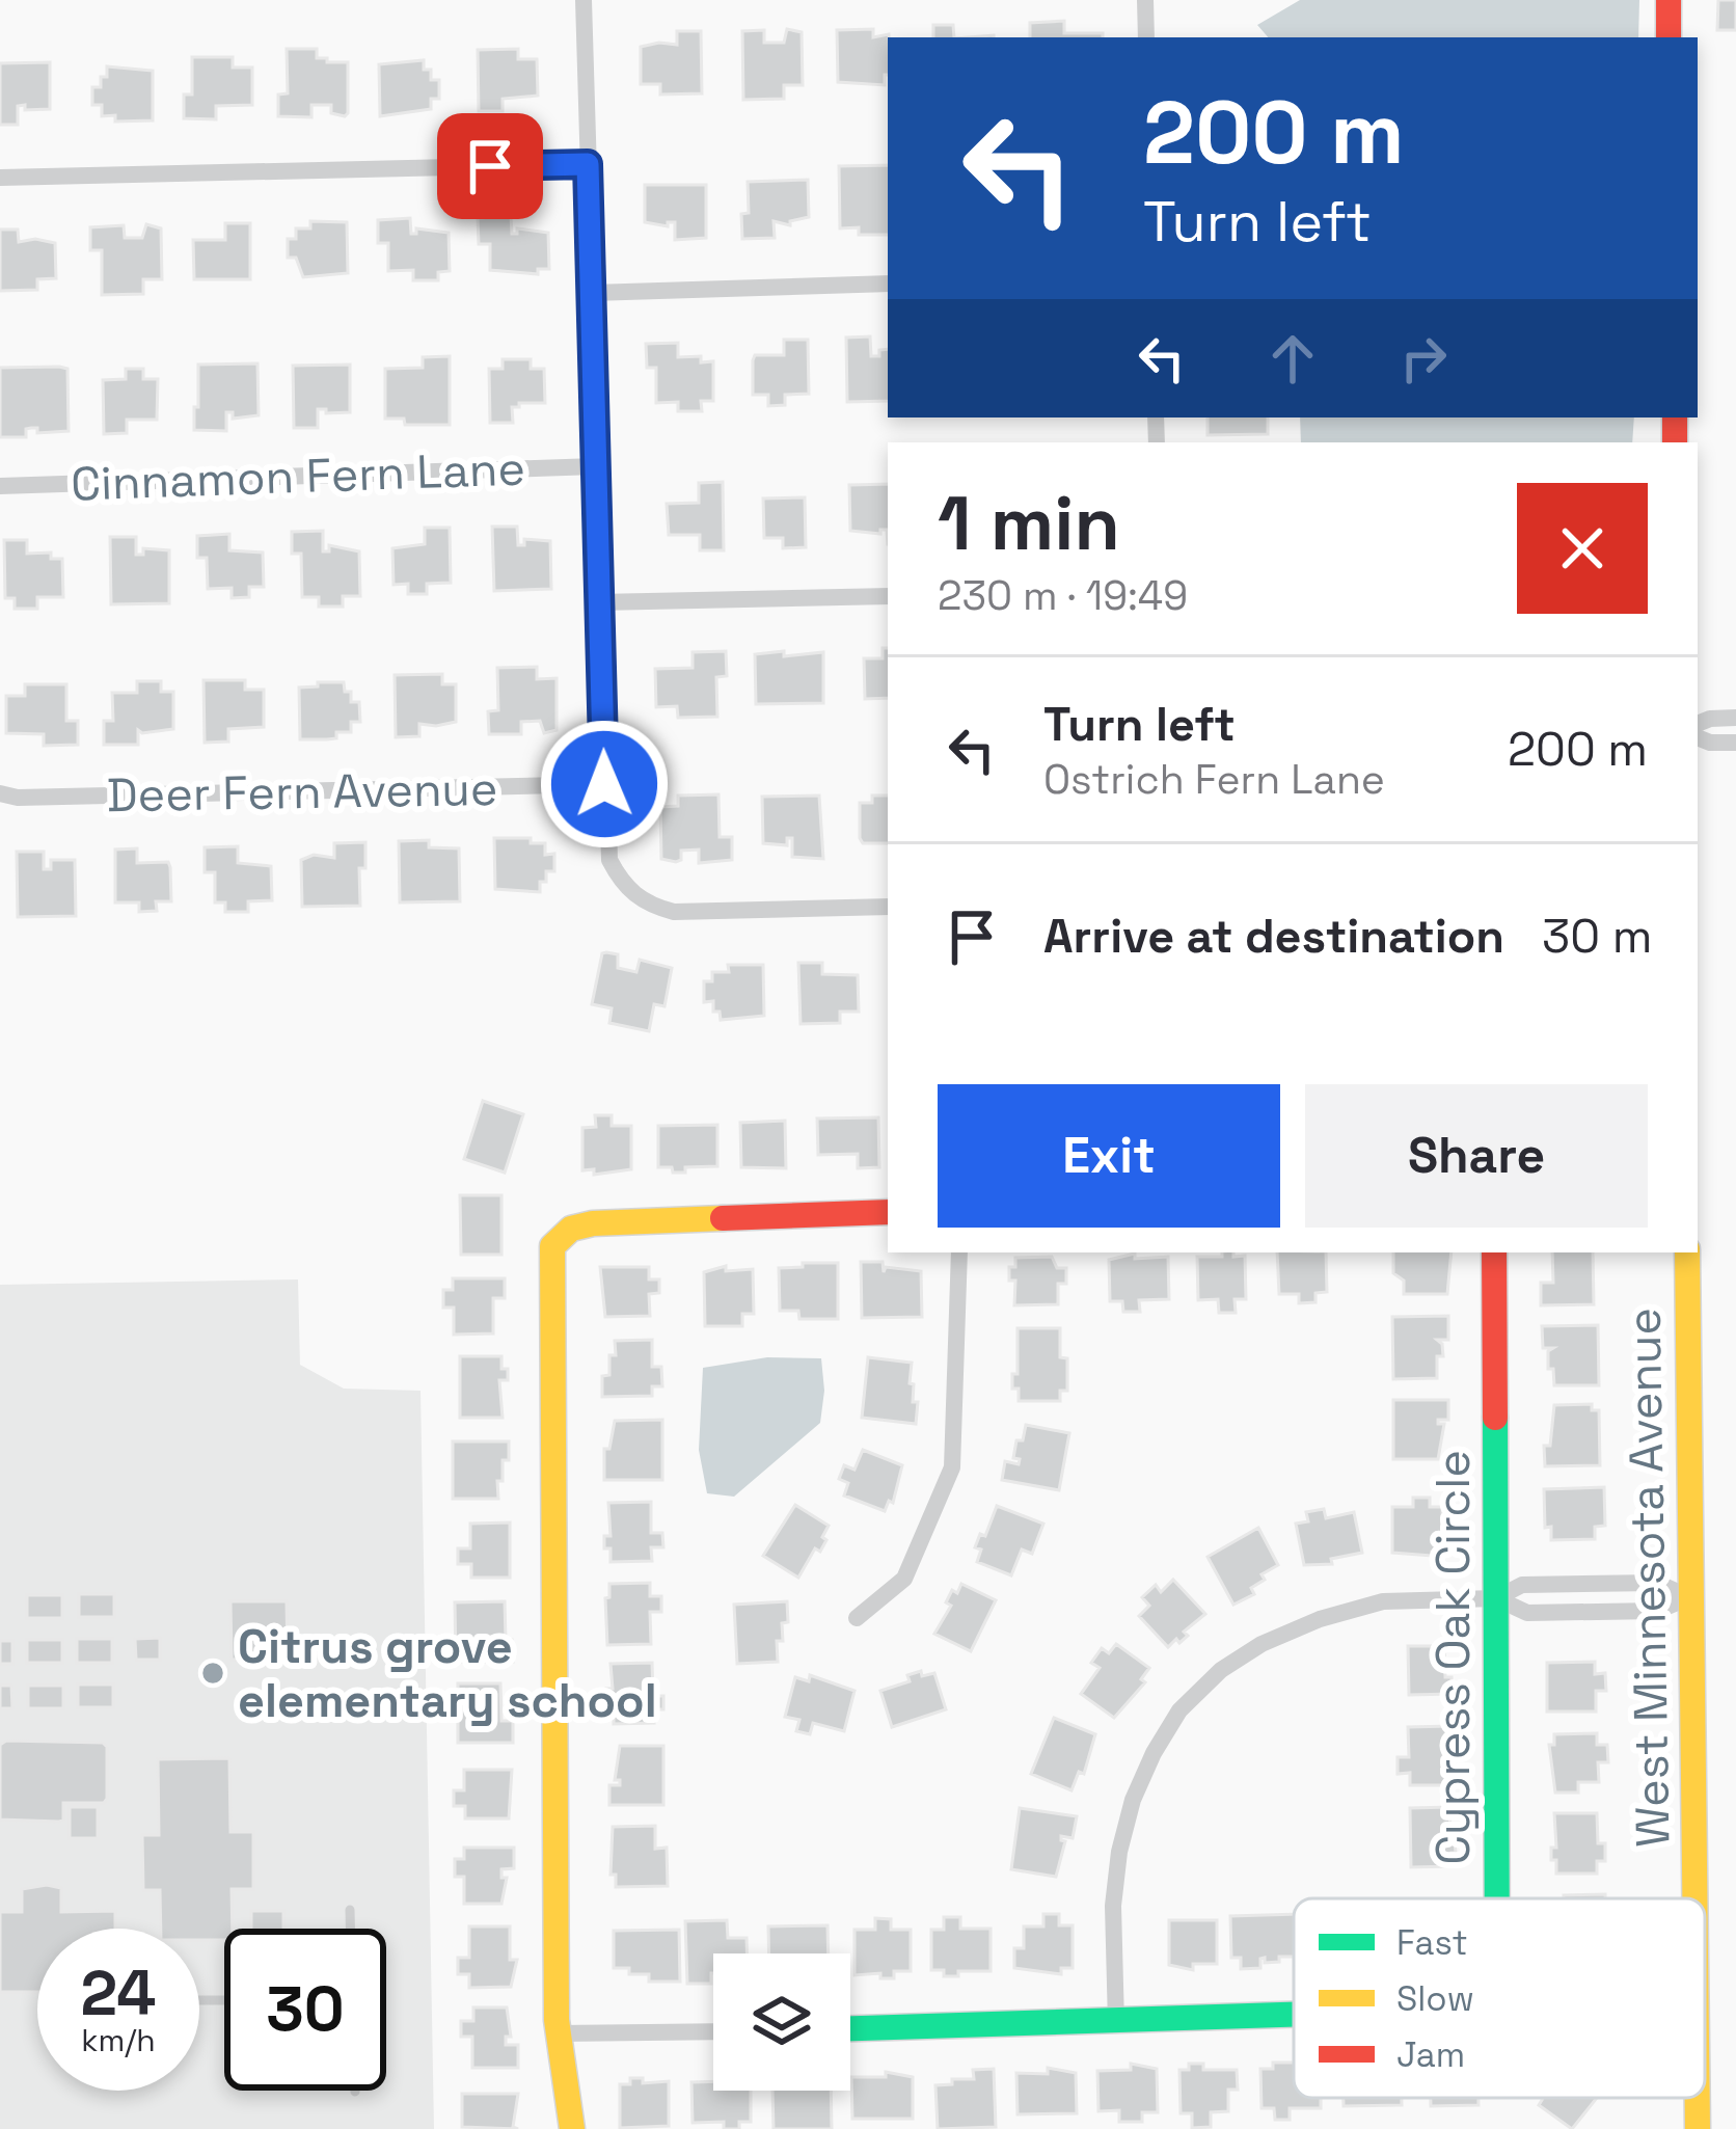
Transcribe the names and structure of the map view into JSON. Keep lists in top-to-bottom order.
{
  "streets": {
    "street": [
      "Cinnamon Fern Lane",
      "Deer Fern Avenue",
      "West Minnesota Avenue",
      "Cypress Oak Circle"
    ]
  },
  "places": ["Citrus grove elementary school"],
  "legend": ["Fast", "Slow", "Jam"],
  "page": {
    "turn": ["200 m", "Turn left"],
    "heading": ["1 min", "230 m · 19:49"],
    "list": [
      {
        "name": "Turn left",
        "note": "Ostrich Fern Lane",
        "value": "200 m"
      },
      {
        "name": "Arrive at destination",
        "value": "30 m"
      }
    ],
    "buttons": ["Exit", "Share"],
    "speed": "24 km/h",
    "limit": "30"
  }
}
